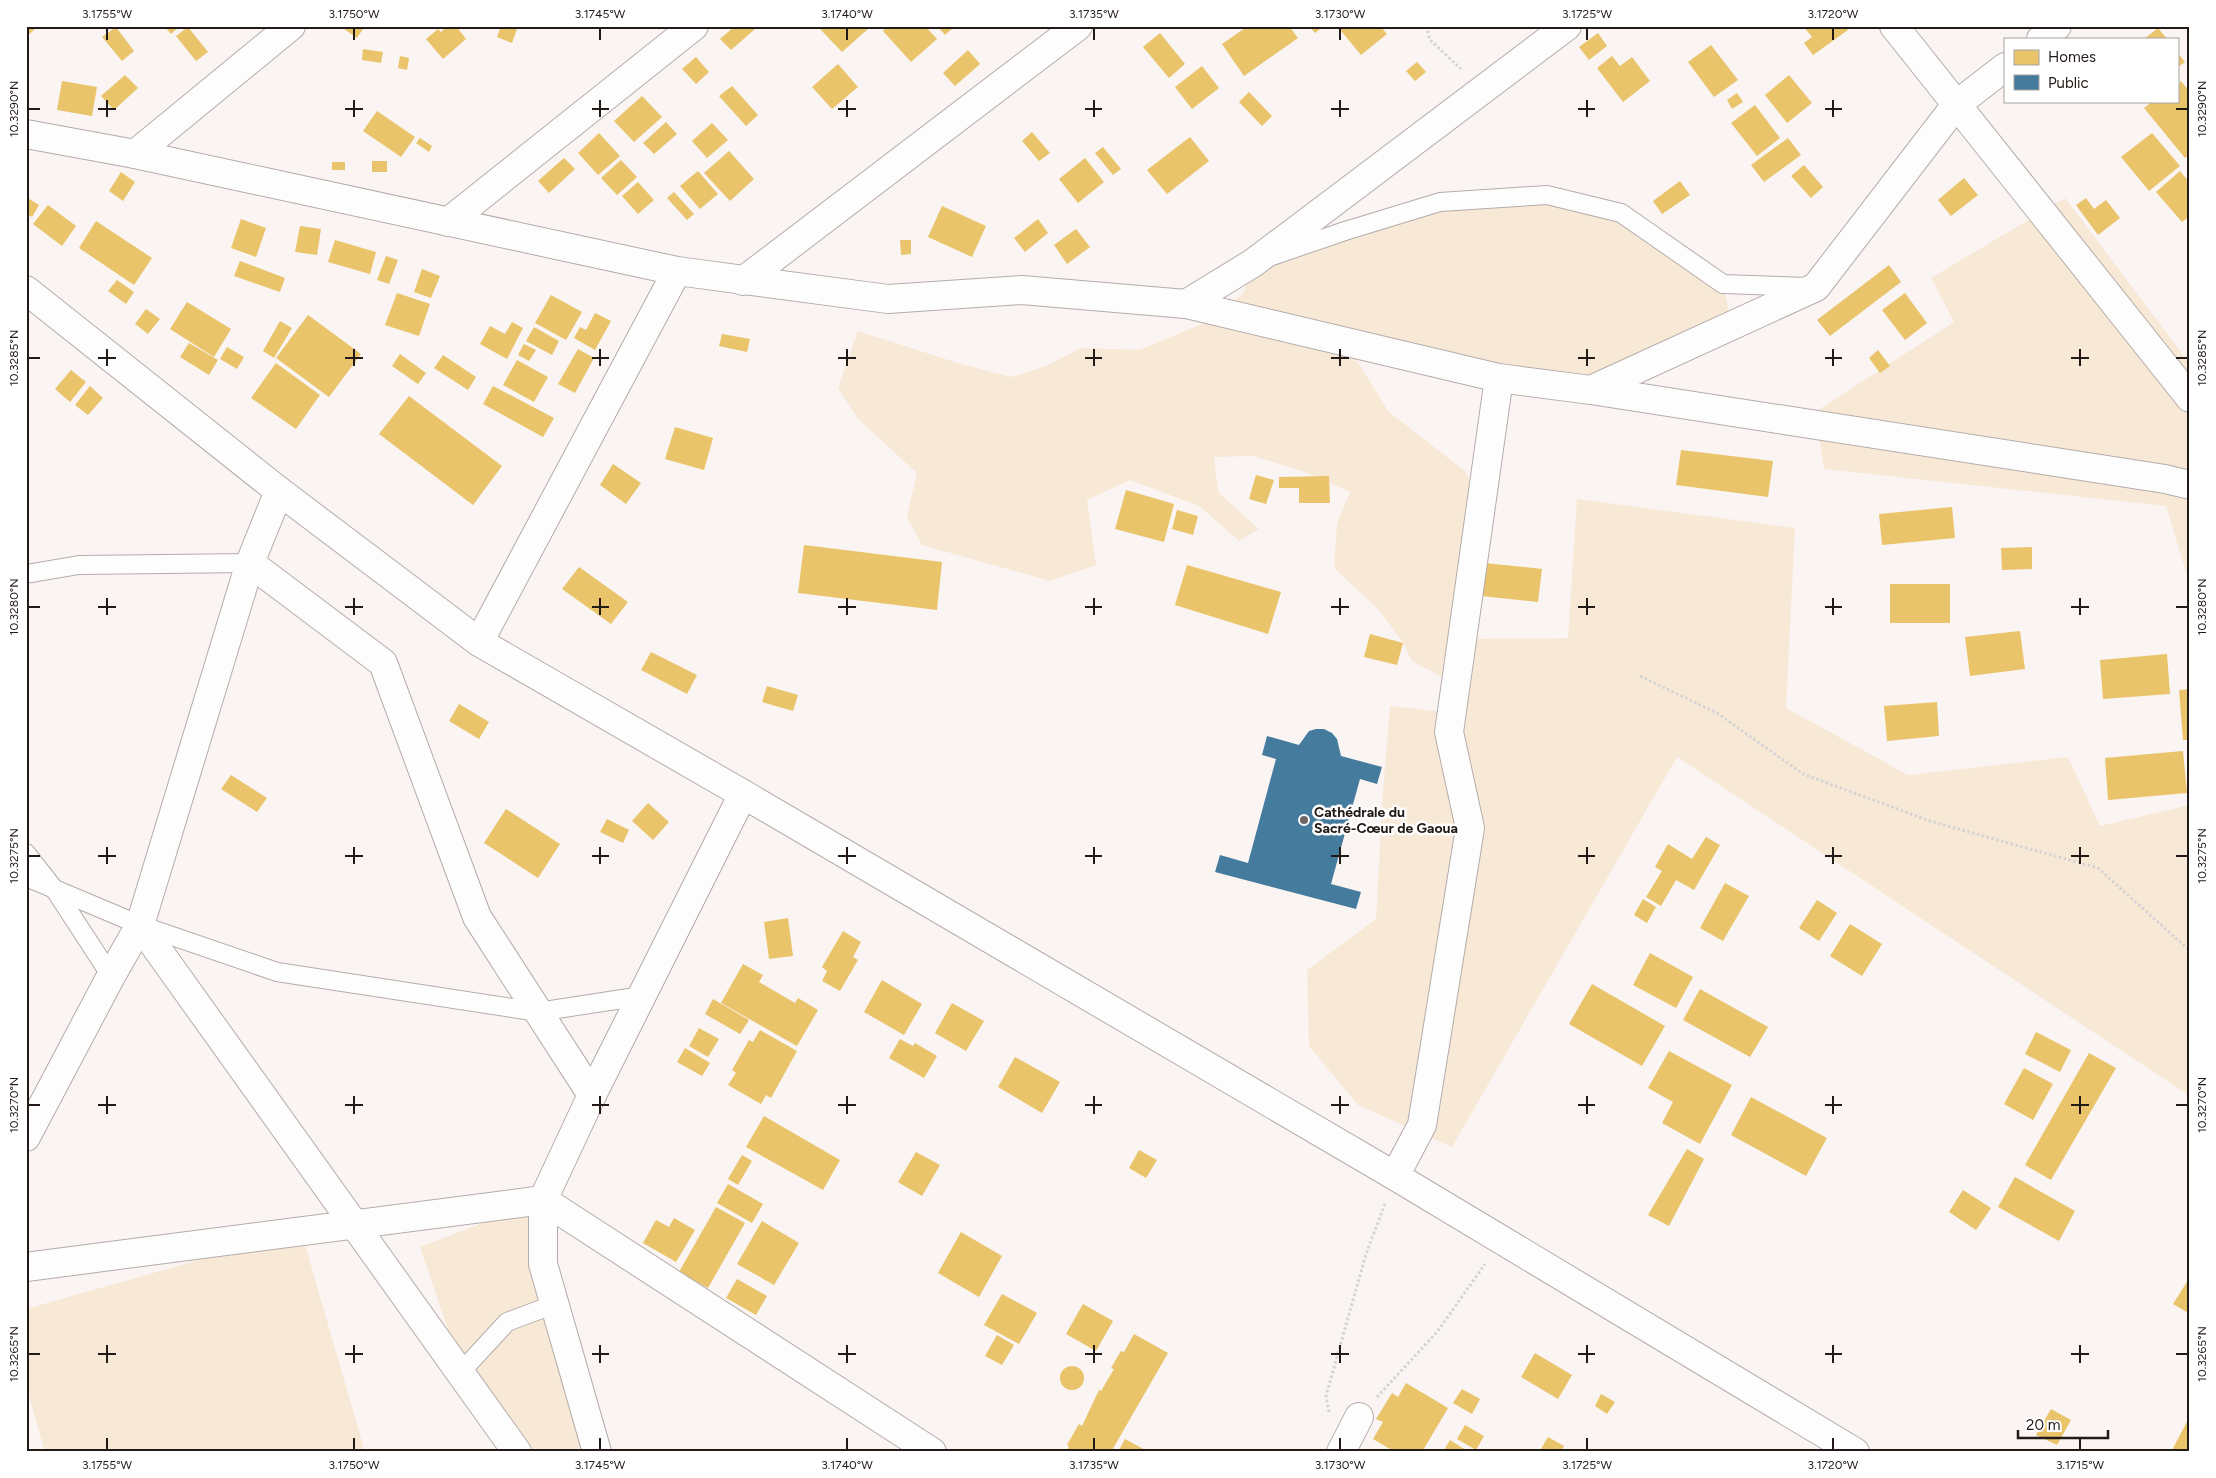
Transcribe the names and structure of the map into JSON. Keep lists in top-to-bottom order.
{
  "places": ["Cathédrale du Sacré-Cœur de Gaoua"],
  "legend": ["Homes", "Public"],
  "scale_bar": "20 m",
  "coordinates": [
    "3.1755°W",
    "3.1750°W",
    "3.1745°W",
    "3.1740°W",
    "3.1735°W",
    "3.1730°W",
    "3.1725°W",
    "3.1720°W",
    "10.3290°N",
    "10.3285°N",
    "10.3280°N",
    "10.3275°N",
    "10.3270°N",
    "10.3265°N",
    "3.1715°W"
  ]
}
